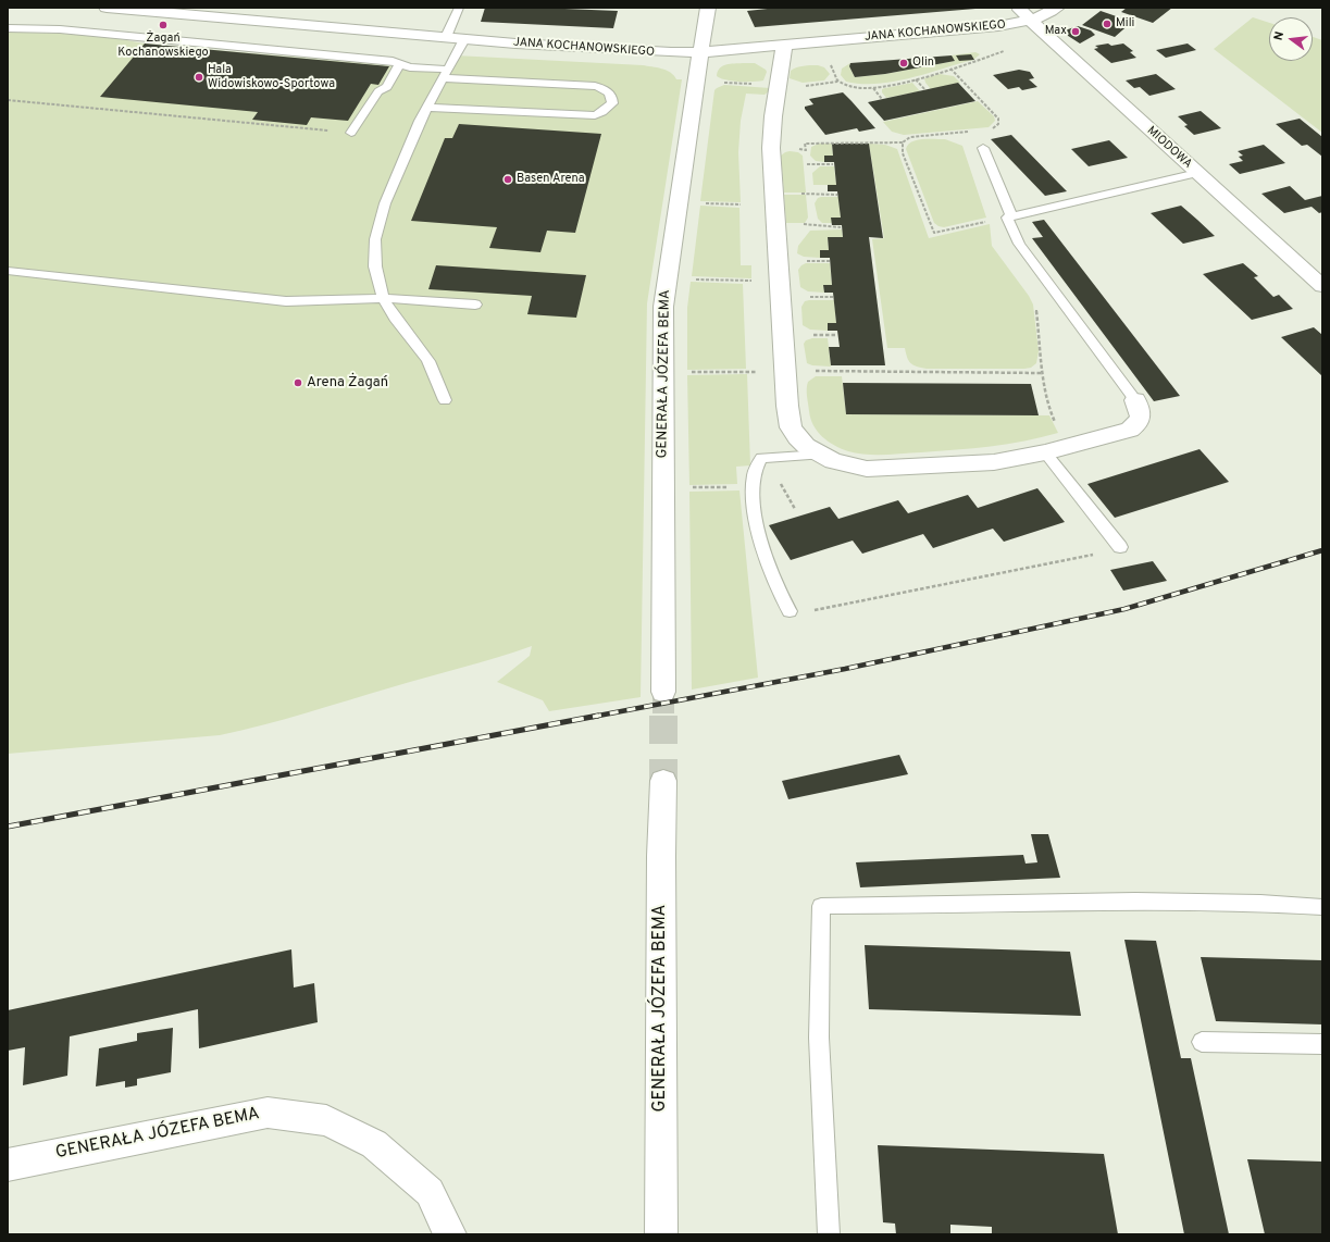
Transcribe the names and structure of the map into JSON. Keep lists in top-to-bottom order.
{
  "streets": {
    "street": ["JANA KOCHANOWSKIEGO", "MIODOWA", "GENERAŁA JÓZEFA BEMA"]
  },
  "crossings": [
    ["JANA KOCHANOWSKIEGO", "MIODOWA"],
    ["JANA KOCHANOWSKIEGO", "GENERAŁA JÓZEFA BEMA"]
  ],
  "places": [
    "Mili",
    "Żagań Kochanowskiego",
    "Max",
    "Olin",
    "Hala Widowiskowo-Sportowa",
    "Basen Arena",
    "Arena Żagań"
  ],
  "north": "left"
}
